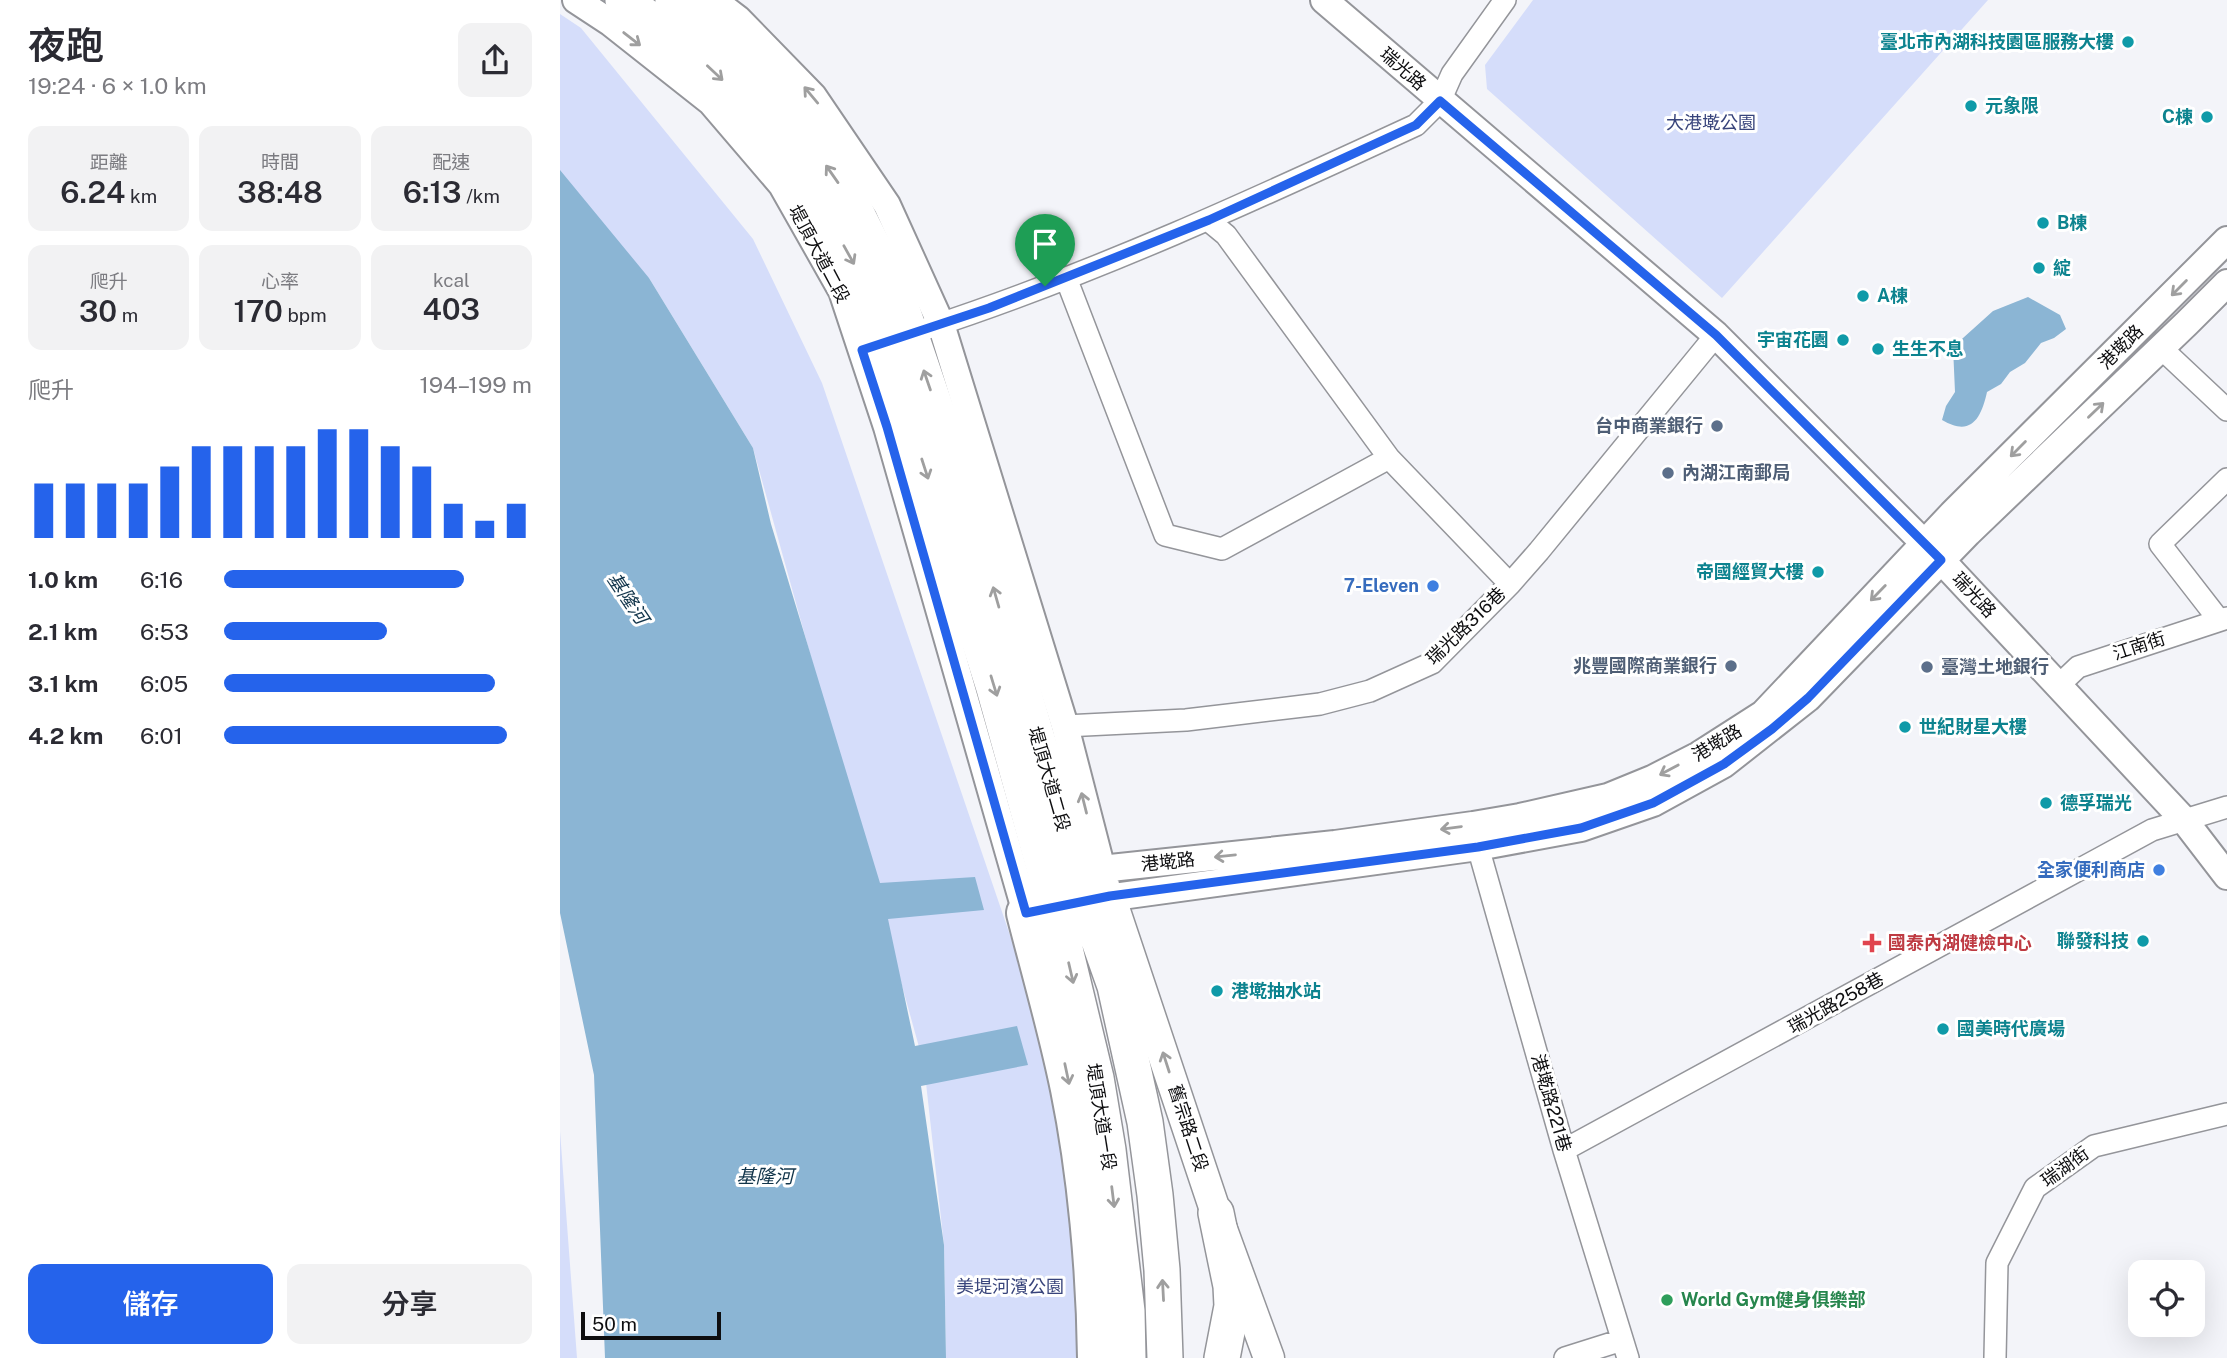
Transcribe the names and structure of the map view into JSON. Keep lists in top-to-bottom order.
{
  "streets": {
    "highway": ["堤頂大道二段"],
    "main road": ["舊宗路二段"],
    "street": [
      "瑞光路",
      "港墘路",
      "瑞光路316巷",
      "江南街",
      "瑞光路258巷",
      "港墘路221巷",
      "瑞湖街"
    ]
  },
  "crossings": [
    ["瑞光路", "港墘路"],
    ["瑞光路", "瑞光路316巷"],
    ["瑞光路", "江南街"],
    ["瑞光路", "瑞光路258巷"],
    ["堤頂大道二段", "港墘路"],
    ["堤頂大道二段", "瑞光路316巷"],
    ["堤頂大道二段", "舊宗路二段"],
    ["港墘路", "港墘路221巷"],
    ["港墘路", "舊宗路二段"],
    ["瑞光路258巷", "港墘路221巷"]
  ],
  "one_way": ["舊宗路二段"],
  "water": ["基隆河"],
  "parks": ["大港墘公園", "美堤河濱公園"],
  "places": {
    "other": [
      "臺北市內湖科技園區服務大樓",
      "元象限",
      "C棟",
      "B棟",
      "綻",
      "A棟",
      "宇宙花園",
      "生生不息",
      "台中商業銀行",
      "內湖江南郵局",
      "帝國經貿大樓",
      "7-Eleven",
      "兆豐國際商業銀行",
      "臺灣土地銀行",
      "世紀財星大樓",
      "德孚瑞光",
      "全家便利商店",
      "聯發科技",
      "港墘抽水站",
      "國美時代廣場",
      "World Gym健身俱樂部"
    ],
    "health": ["國泰內湖健檢中心"]
  },
  "scale_bar": "50 m",
  "page": {
    "heading": ["夜跑", "19:24 · 6 × 1.0 km"],
    "stats": [
      ["距離", "6.24 km"],
      ["時間", "38:48"],
      ["配速", "6:13 /km"],
      ["爬升", "30 m"],
      ["心率", "170 bpm"],
      ["kcal", "403"]
    ],
    "chart": ["爬升", "194–199 m"],
    "list": [
      {
        "name": "1.0 km",
        "note": "6:16"
      },
      {
        "name": "2.1 km",
        "note": "6:53"
      },
      {
        "name": "3.1 km",
        "note": "6:05"
      },
      {
        "name": "4.2 km",
        "note": "6:01"
      }
    ],
    "buttons": ["儲存", "分享"],
    "scale": "50 m"
  }
}
